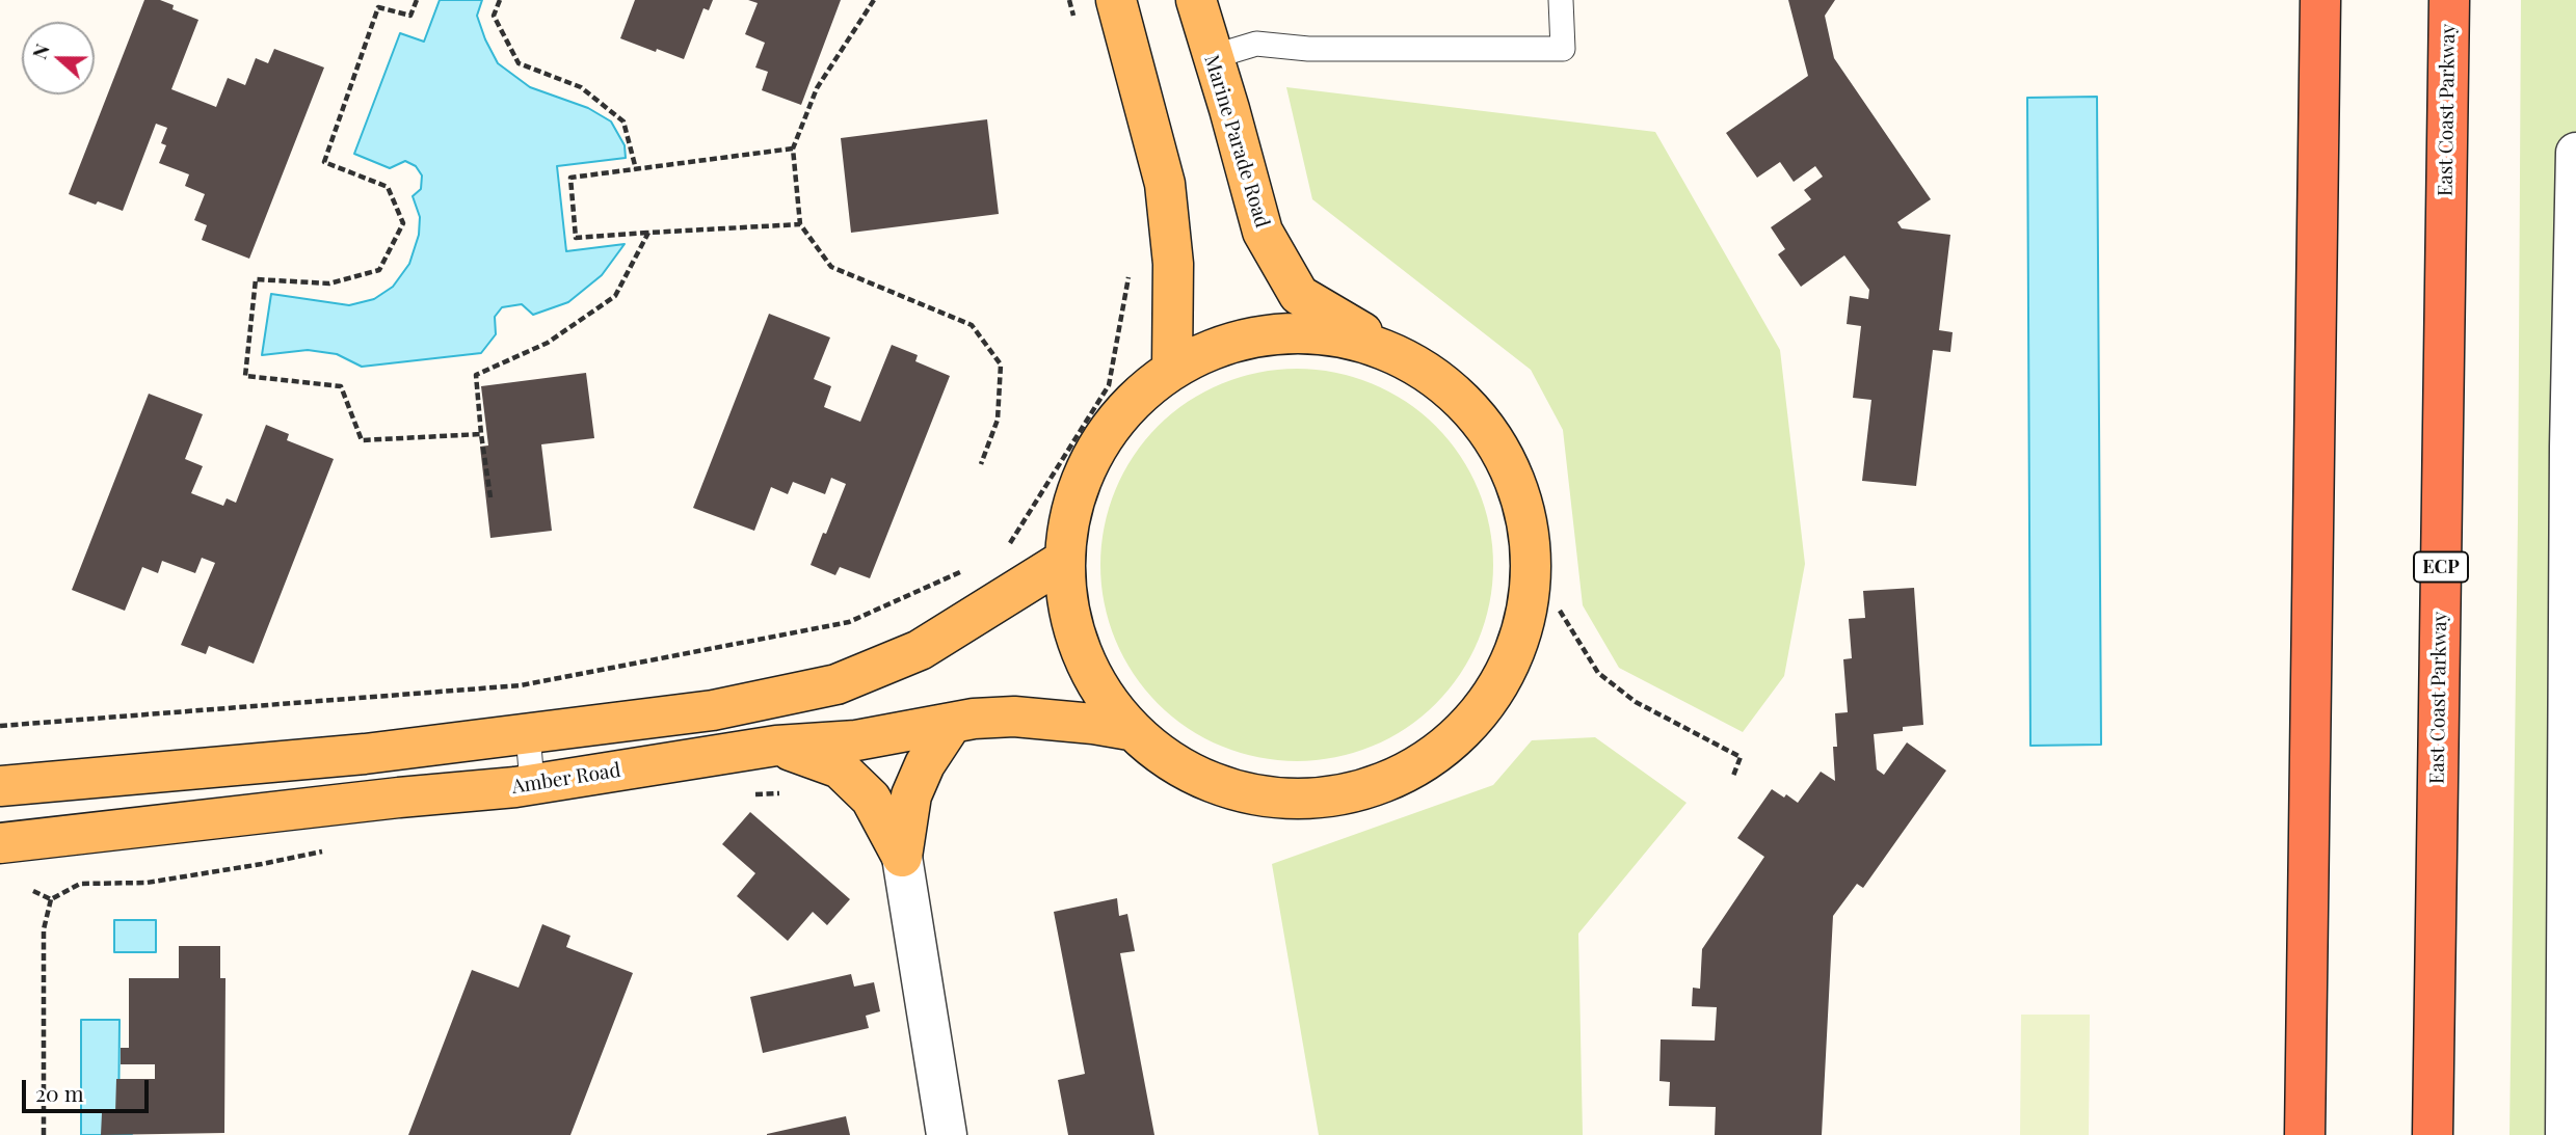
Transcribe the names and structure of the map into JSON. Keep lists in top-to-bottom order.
{
  "streets": {
    "highway": ["East Coast Parkway", "ECP"],
    "main road": ["Marine Parade Road", "Amber Road"]
  },
  "crossings": [
    ["Marine Parade Road", "Amber Road"]
  ],
  "scale_bar": "20 m",
  "north": "left"
}
